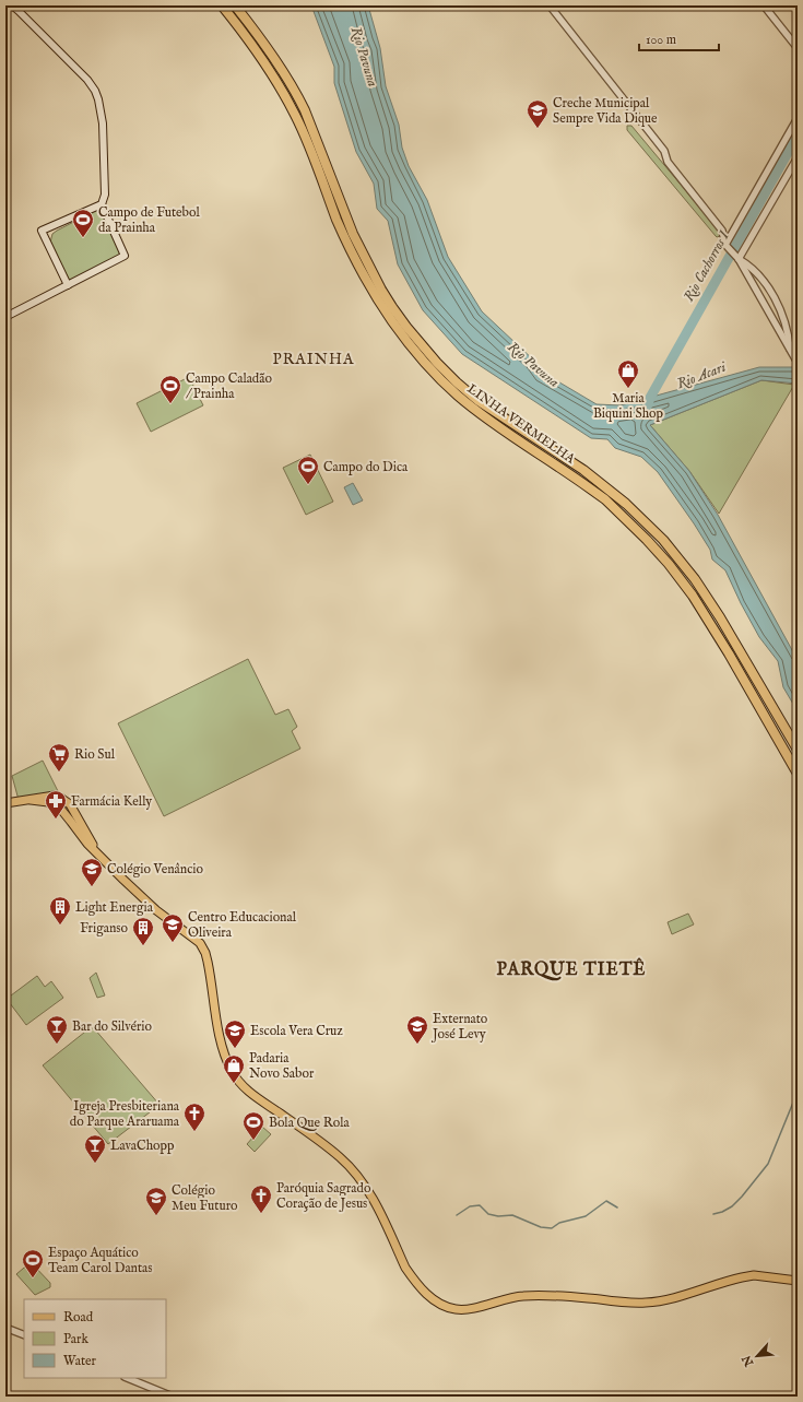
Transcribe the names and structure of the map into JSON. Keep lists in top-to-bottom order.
{
  "streets": {
    "highway": ["LINHA VERMELHA"]
  },
  "districts": ["PRAINHA", "PARQUE TIETÊ"],
  "water": ["Rio Pavuna", "Rio Cachorros I", "Rio Acari"],
  "places": {
    "school or university": [
      "Creche Municipal Sempre Vida Dique",
      "Colégio Venâncio",
      "Centro Educacional Oliveira",
      "Externato José Levy",
      "Escola Vera Cruz",
      "Colégio Meu Futuro"
    ],
    "sports": [
      "Campo de Futebol da Prainha",
      "Campo Caladão / Prainha",
      "Campo do Dica",
      "Bola Que Rola",
      "Espaço Aquático Team Carol Dantas"
    ],
    "shop": ["Maria Biquini Shop", "Padaria Novo Sabor"],
    "supermarket": ["Rio Sul"],
    "pharmacy": ["Farmácia Kelly"],
    "building": ["Light Energia", "Friganso"],
    "bar": ["Bar do Silvério", "LavaChopp"],
    "church": ["Igreja Presbiteriana do Parque Araruama", "Paróquia Sagrado Coração de Jesus"]
  },
  "legend": ["Road", "Park", "Water"],
  "scale_bar": "100 m",
  "north": "bottom left"
}
